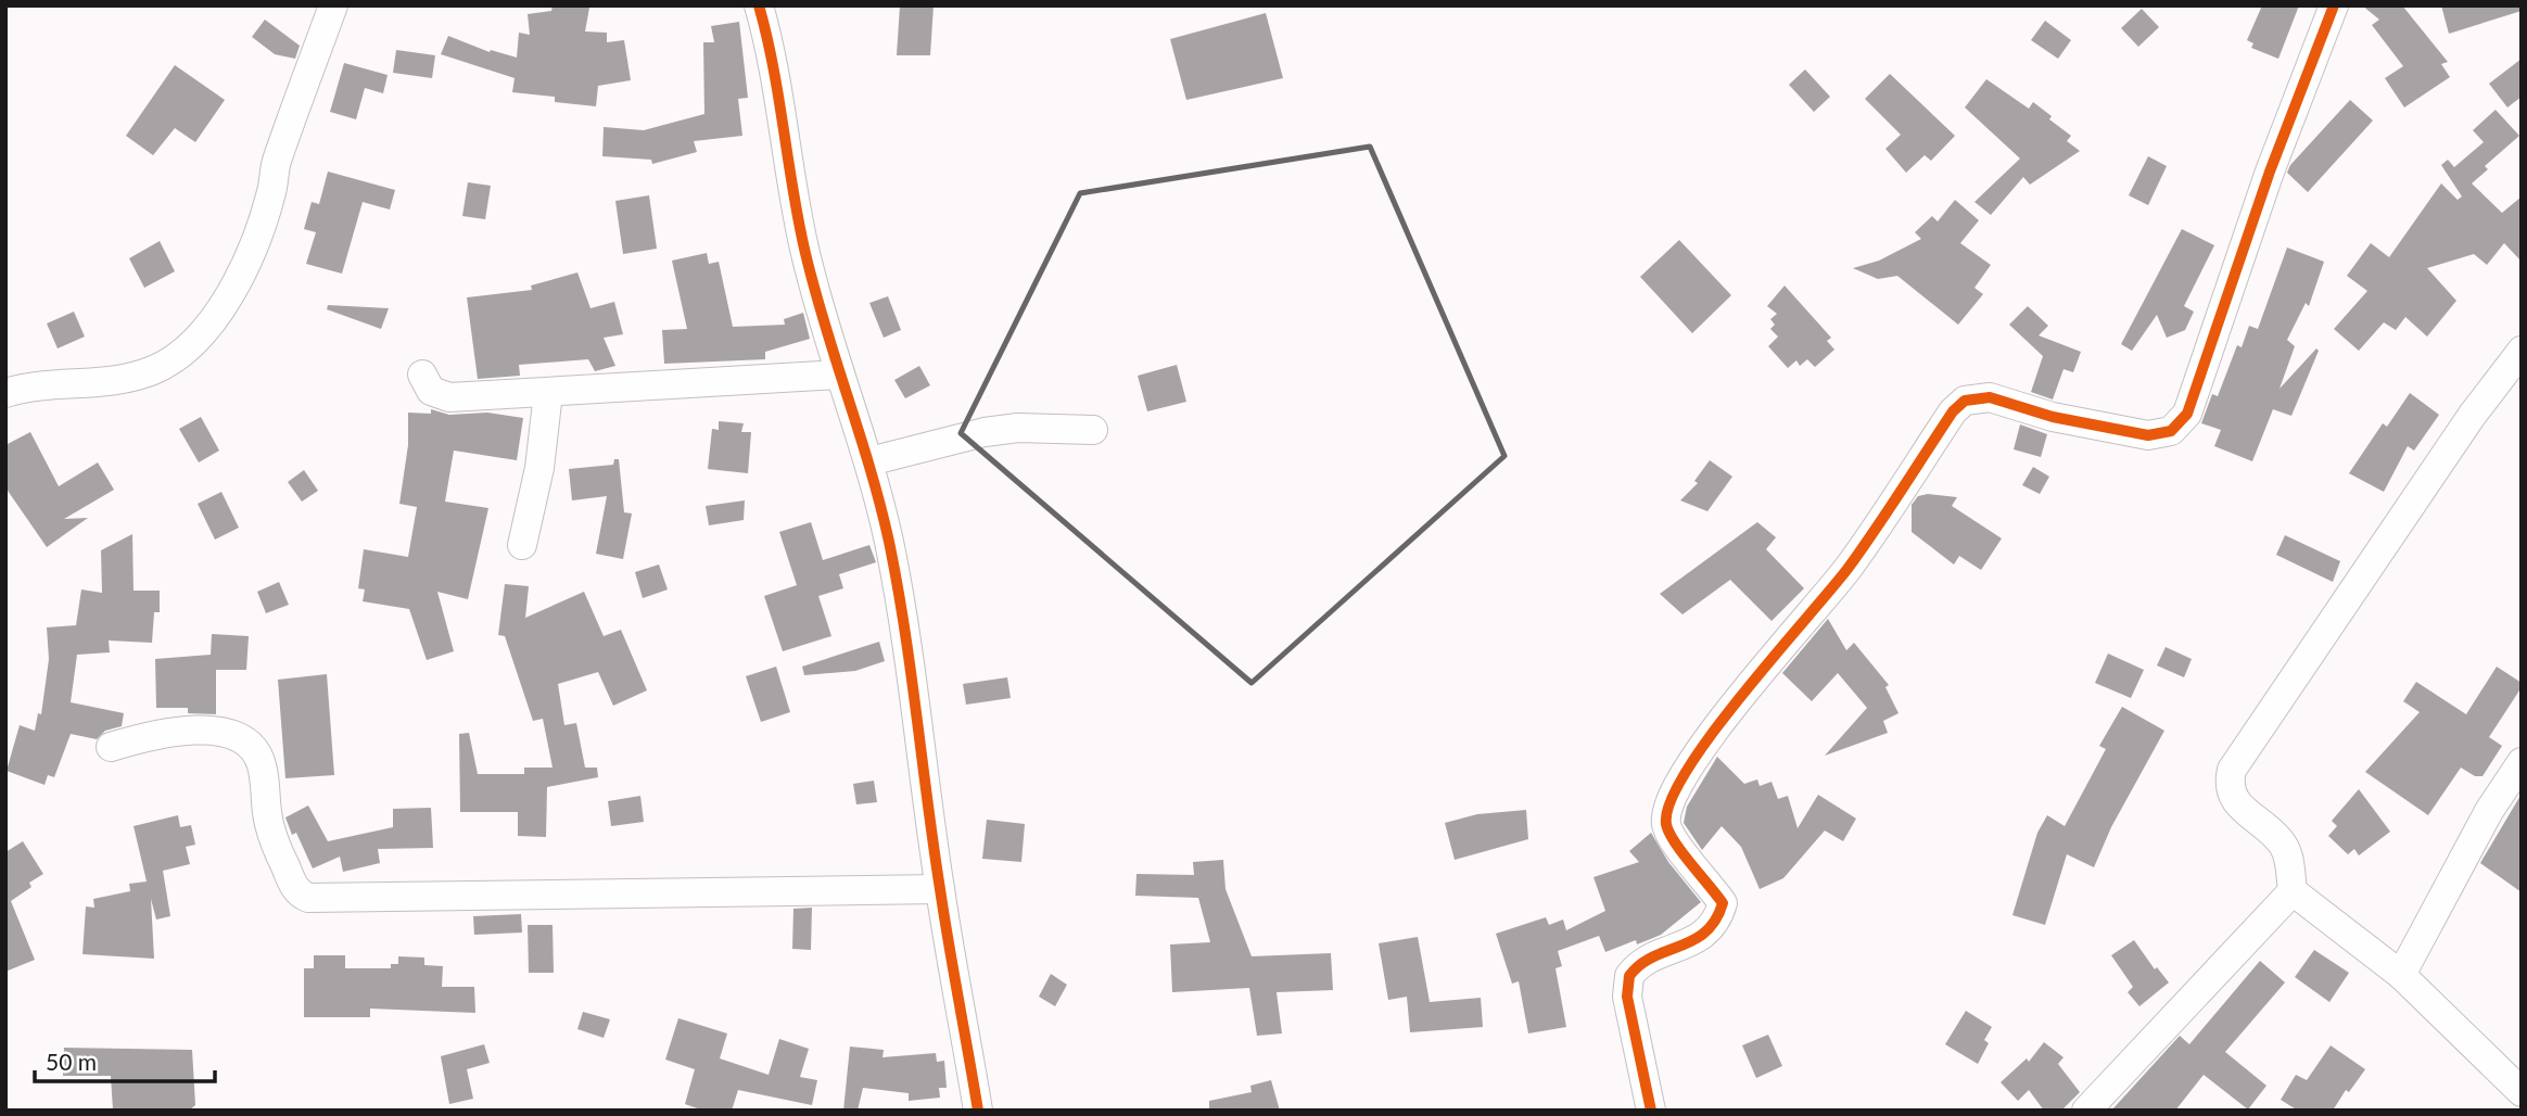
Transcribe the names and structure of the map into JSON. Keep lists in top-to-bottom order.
{
  "scale_bar": "50 m"
}
